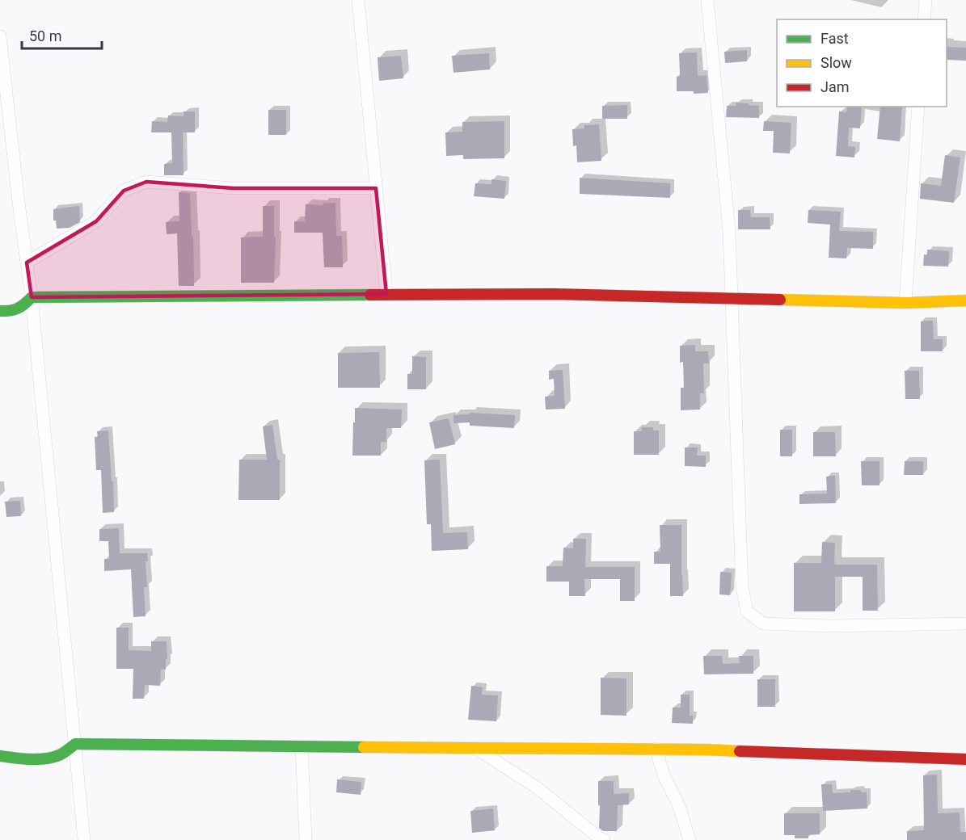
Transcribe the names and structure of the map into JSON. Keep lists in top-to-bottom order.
{
  "legend": ["Fast", "Slow", "Jam"],
  "scale_bar": "50 m"
}
